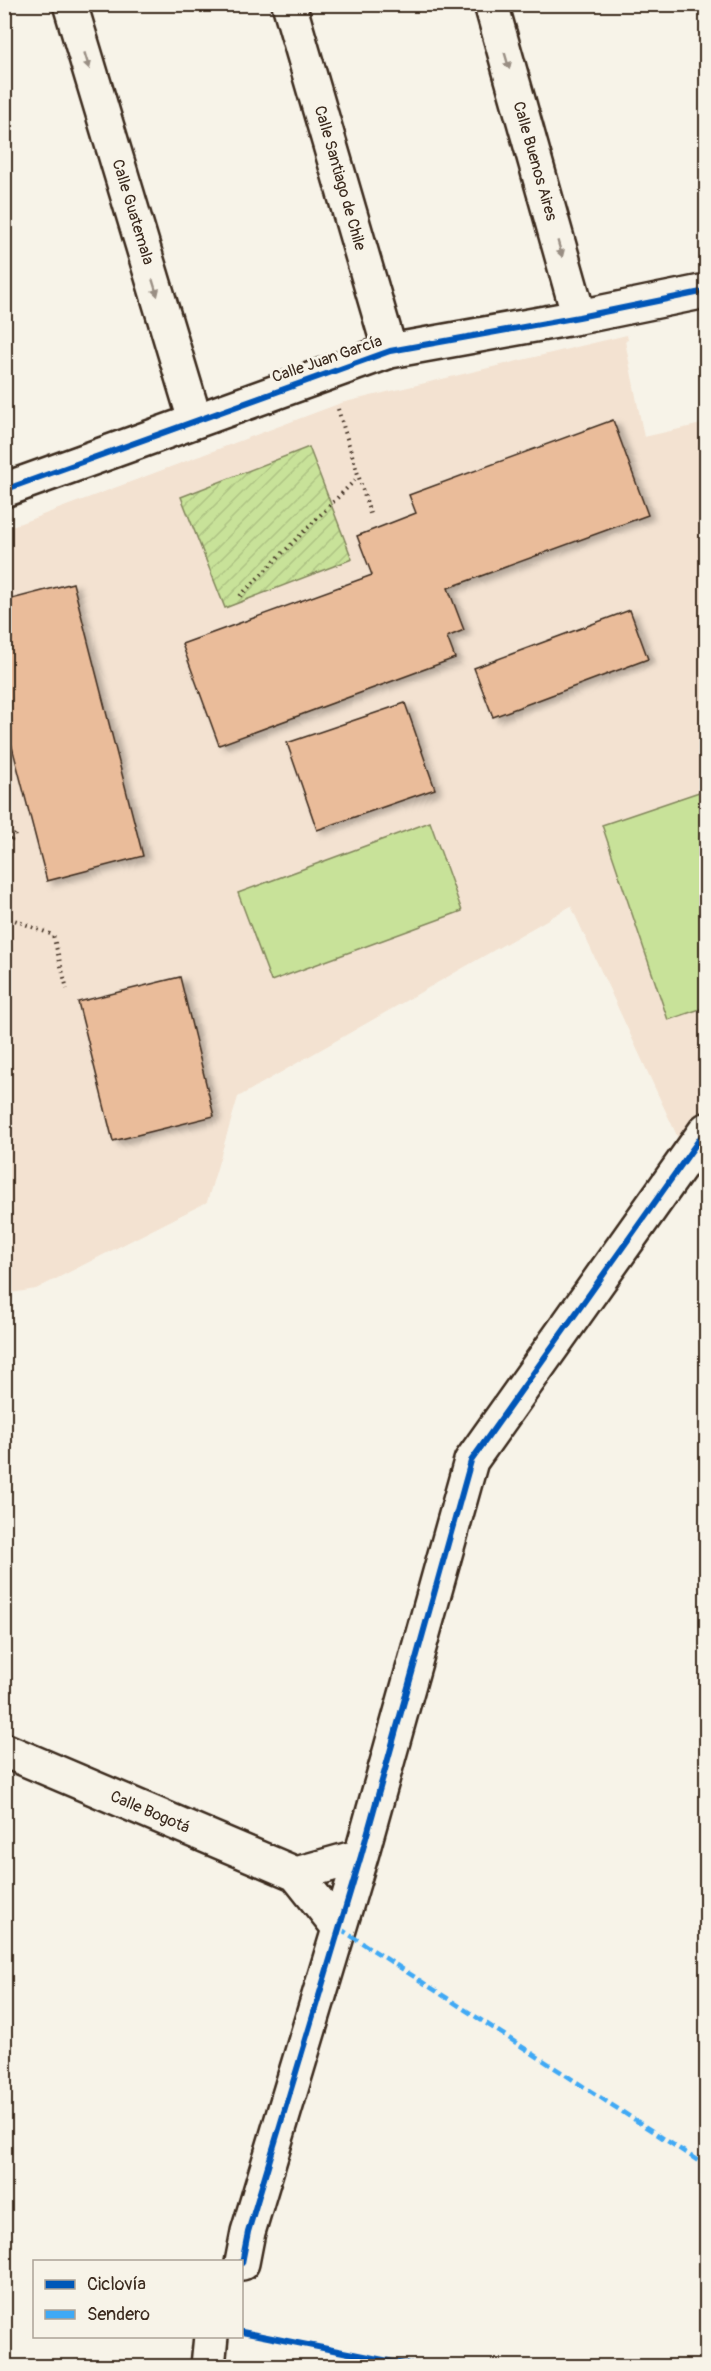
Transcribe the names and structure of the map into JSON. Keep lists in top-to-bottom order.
{
  "streets": {
    "street": [
      "Calle Buenos Aires",
      "Calle Santiago de Chile",
      "Calle Guatemala",
      "Calle Juan García",
      "Calle Bogotá"
    ]
  },
  "crossings": [
    ["Calle Buenos Aires", "Calle Juan García"],
    ["Calle Santiago de Chile", "Calle Juan García"],
    ["Calle Guatemala", "Calle Juan García"]
  ],
  "one_way": ["Calle Buenos Aires", "Calle Guatemala"],
  "legend": ["Ciclovía", "Sendero"]
}
